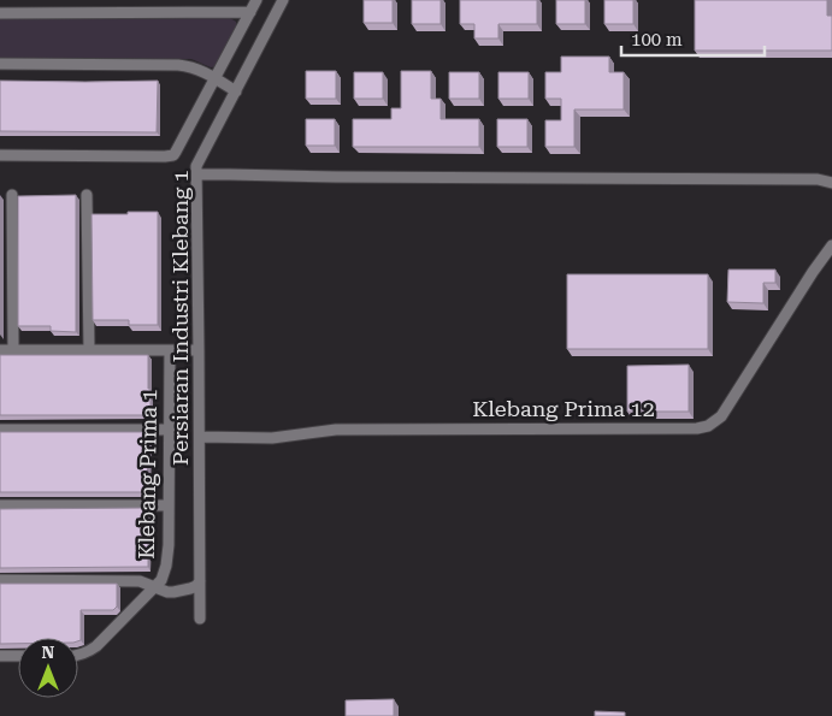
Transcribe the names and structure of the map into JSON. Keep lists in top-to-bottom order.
{
  "streets": {
    "street": ["Persiaran Industri Klebang 1", "Klebang Prima 12", "Klebang Prima 1"]
  },
  "crossings": [
    ["Persiaran Industri Klebang 1", "Klebang Prima 12"]
  ],
  "scale_bar": "100 m",
  "north": "top"
}
